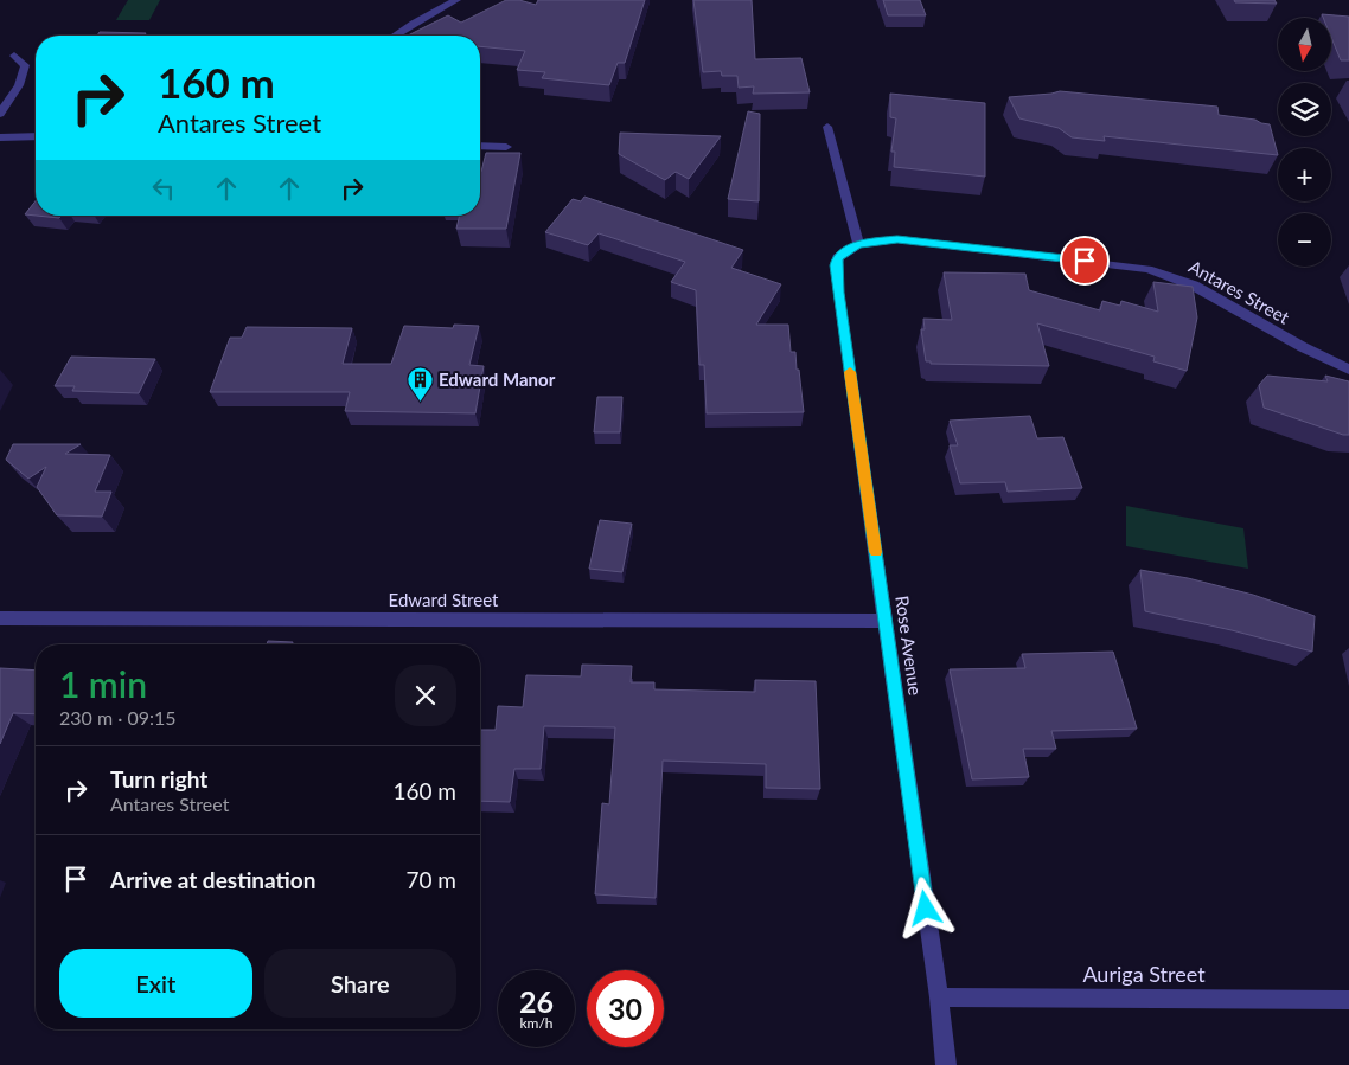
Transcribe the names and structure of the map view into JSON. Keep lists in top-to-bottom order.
{
  "streets": {
    "street": [
      "Antares Street",
      "Edward Street",
      "Rose Avenue",
      "Auriga Street"
    ]
  },
  "crossings": [
    ["Antares Street", "Rose Avenue"],
    ["Edward Street", "Rose Avenue"],
    ["Rose Avenue", "Auriga Street"]
  ],
  "places": {
    "building": ["Edward Manor"]
  },
  "north": "bottom",
  "page": {
    "map_buttons": ["+", "−"],
    "turn": ["160 m", "Antares Street"],
    "heading": ["1 min", "230 m · 09:15"],
    "list": [
      {
        "name": "Turn right",
        "note": "Antares Street",
        "value": "160 m"
      },
      {
        "name": "Arrive at destination",
        "value": "70 m"
      }
    ],
    "buttons": ["Exit", "Share"],
    "speed": "26 km/h",
    "limit": "30"
  }
}
